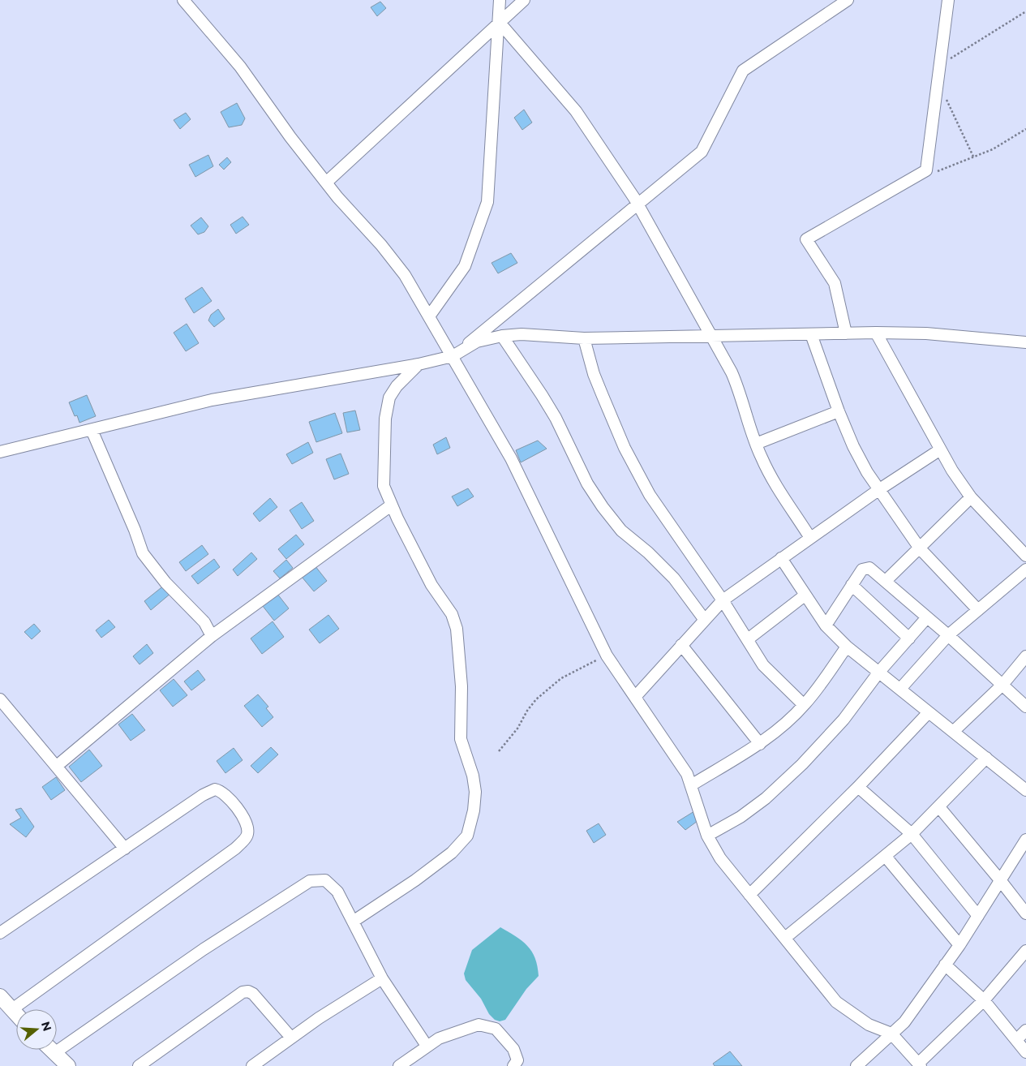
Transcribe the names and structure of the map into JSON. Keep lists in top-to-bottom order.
{
  "north": "right"
}
